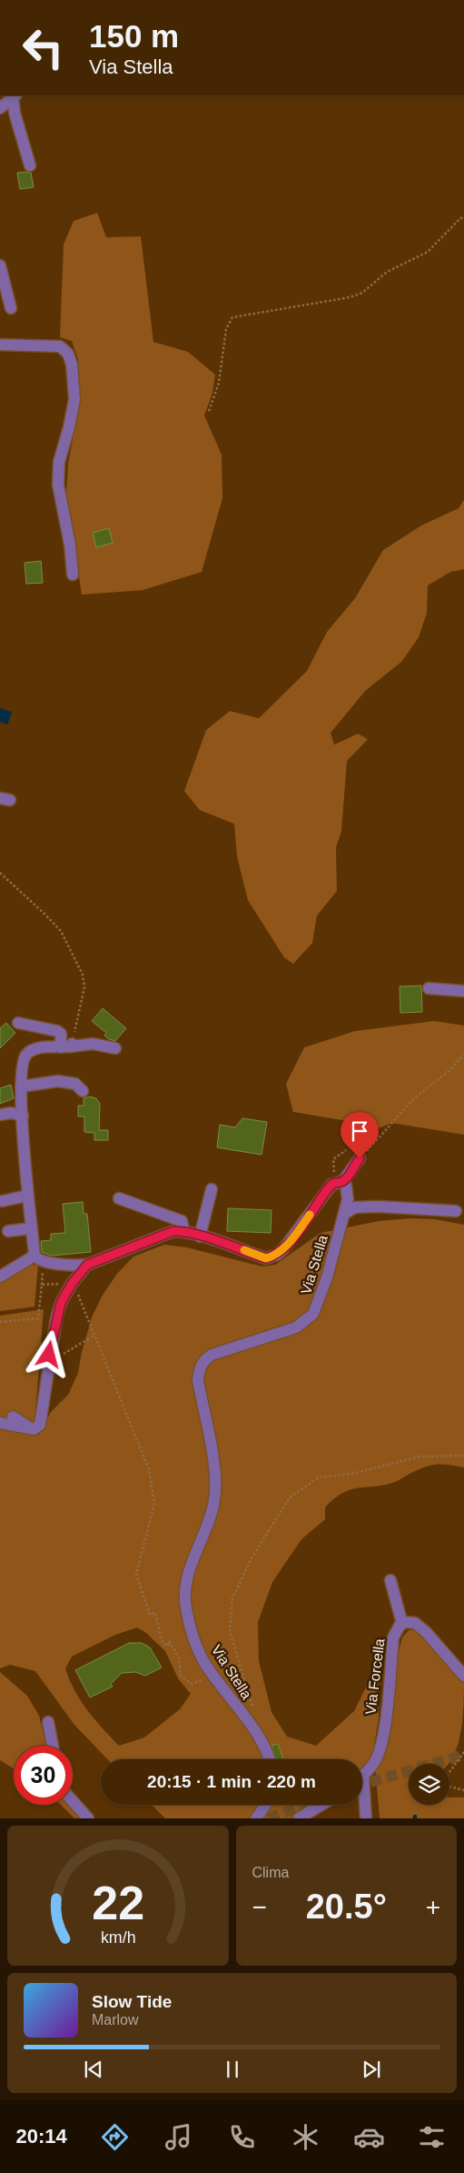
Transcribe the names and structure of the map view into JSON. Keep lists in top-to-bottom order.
{
  "streets": {
    "street": ["Via Stella", "Via Forcella"]
  },
  "page": {
    "turn": ["150 m", "Via Stella"],
    "limit": "30",
    "trip": "20:15 · 1 min · 220 m",
    "tile": "Clima",
    "heat": ["−", "20.5°", "+"],
    "song": ["Slow Tide", "Marlow"],
    "tabs": "20:14",
    "gauge": ["22", "km/h"]
  }
}
